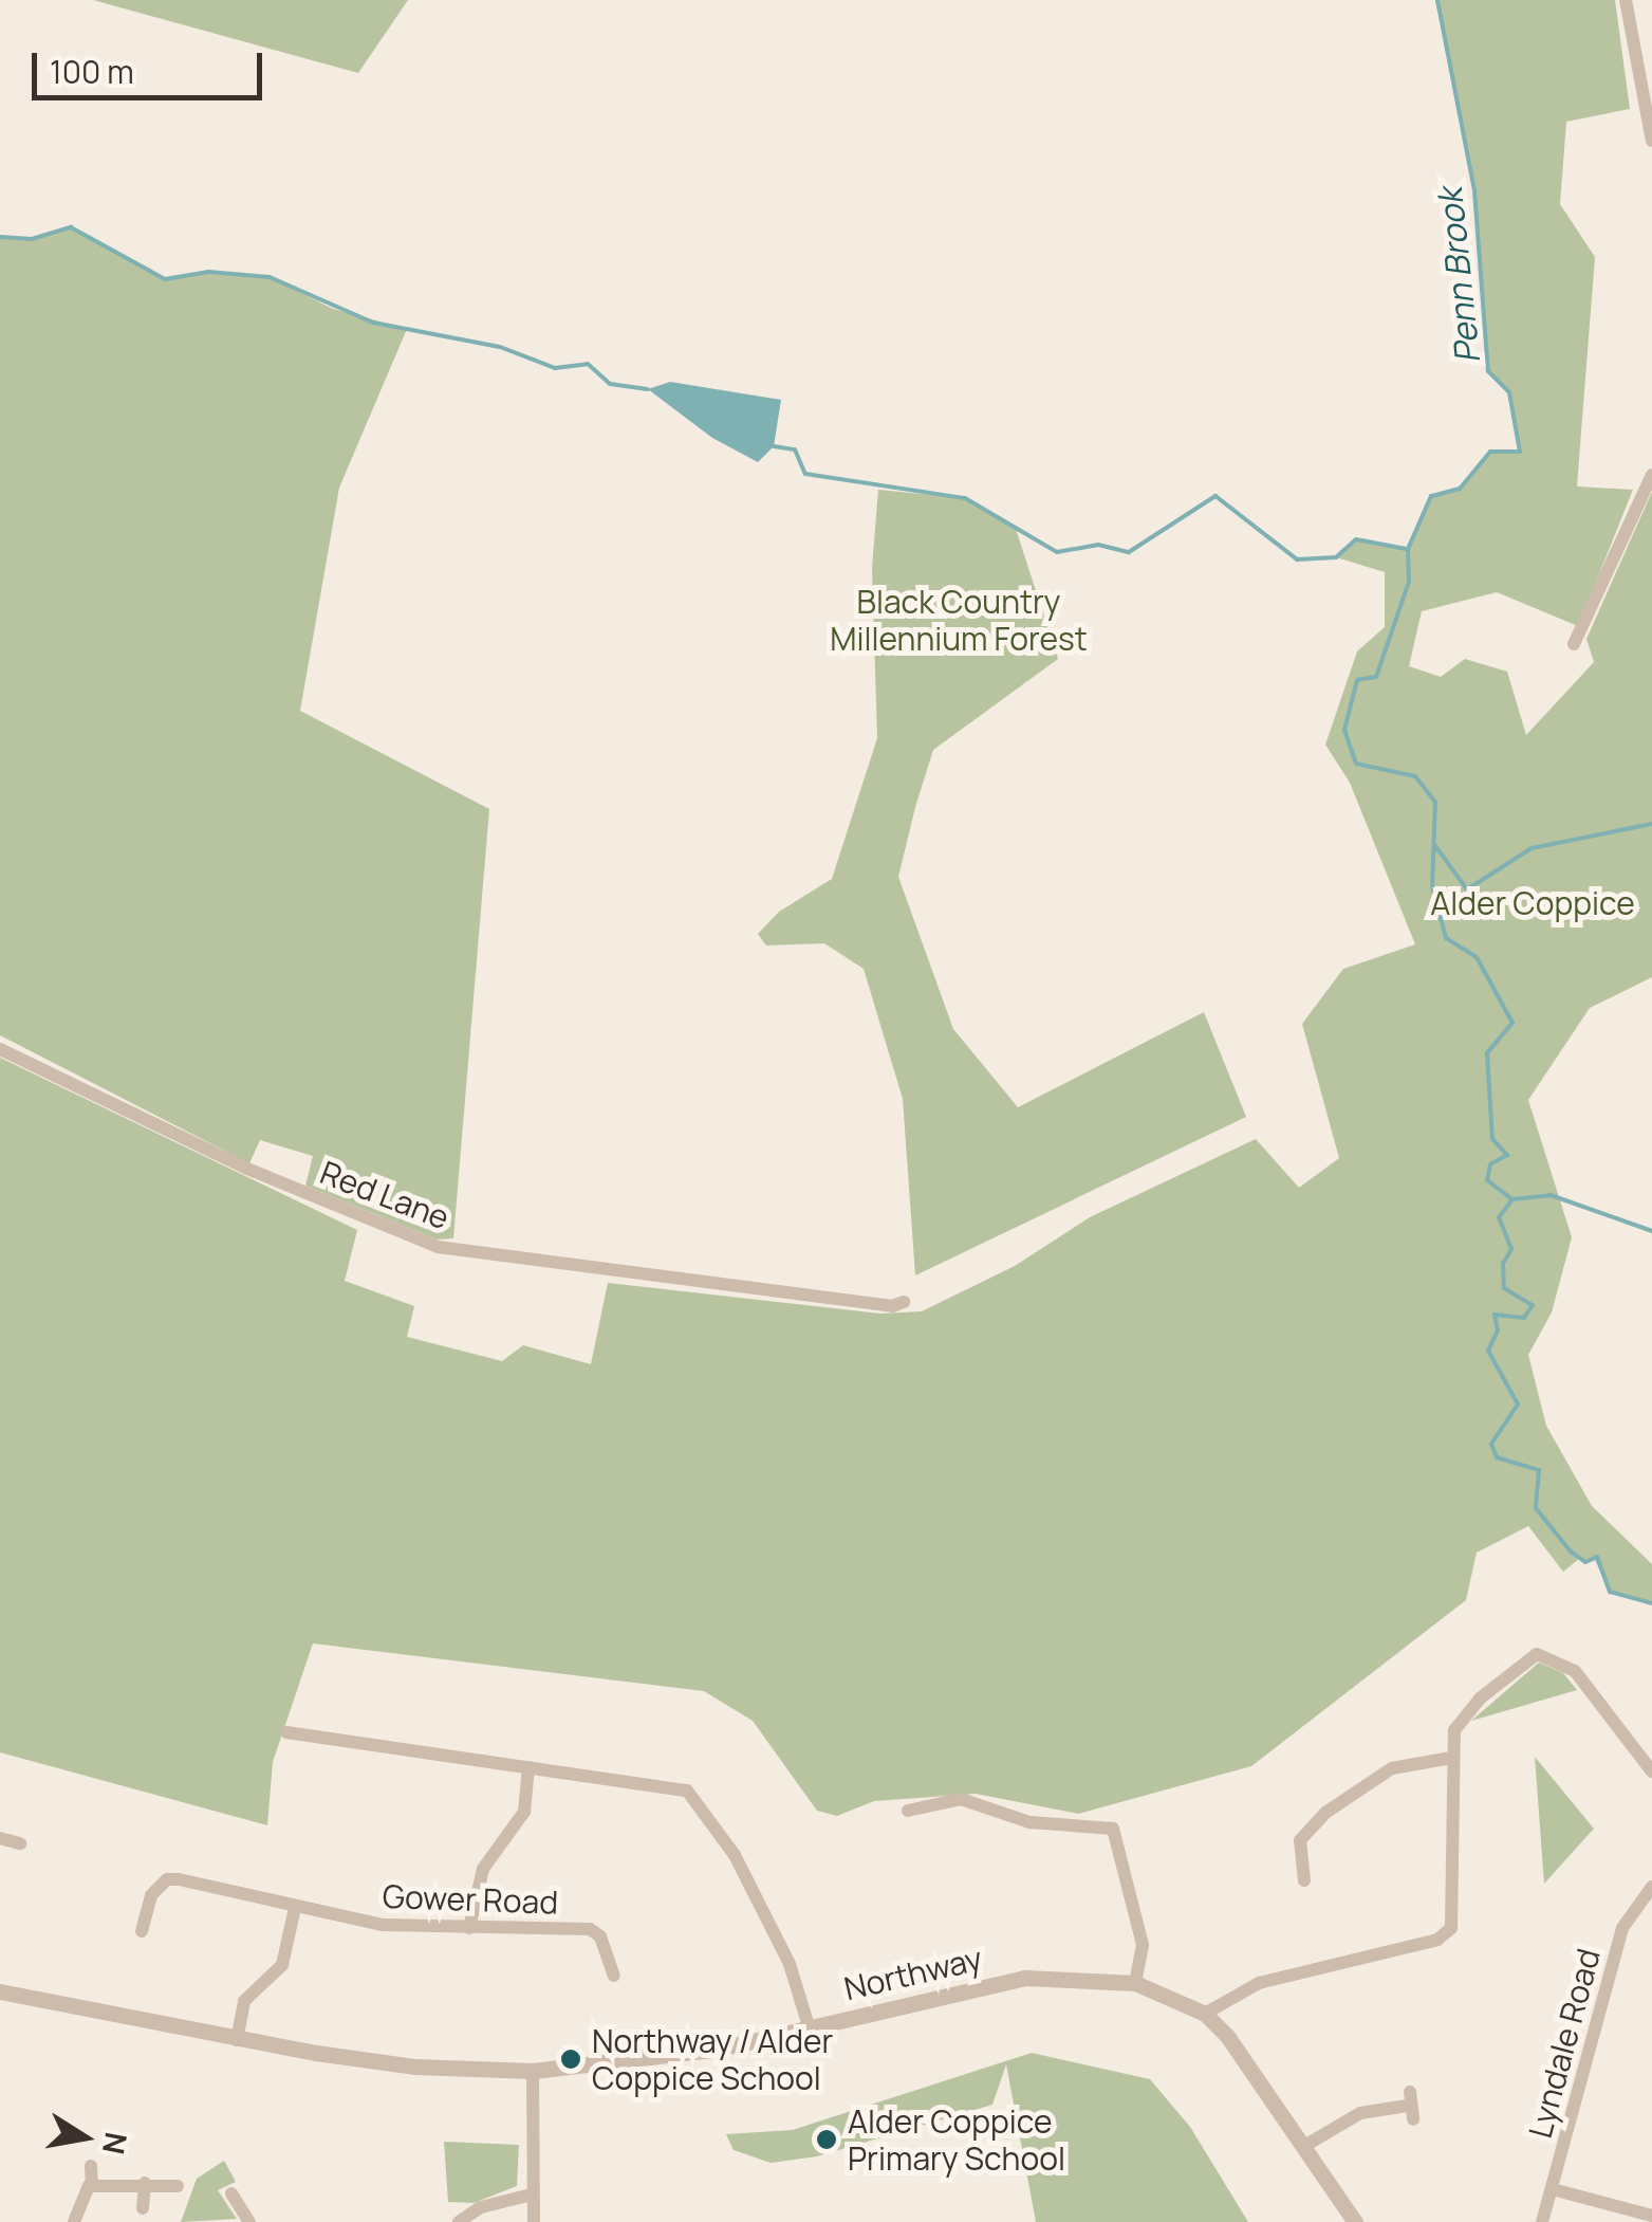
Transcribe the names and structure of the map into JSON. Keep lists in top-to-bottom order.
{
  "streets": {
    "street": [
      "Red Lane",
      "Gower Road",
      "Northway",
      "Lyndale Road"
    ]
  },
  "water": ["Penn Brook"],
  "parks": ["Black Country Millennium Forest", "Alder Coppice"],
  "places": ["Northway / Alder Coppice School", "Alder Coppice Primary School"],
  "scale_bar": "100 m",
  "north": "right"
}
